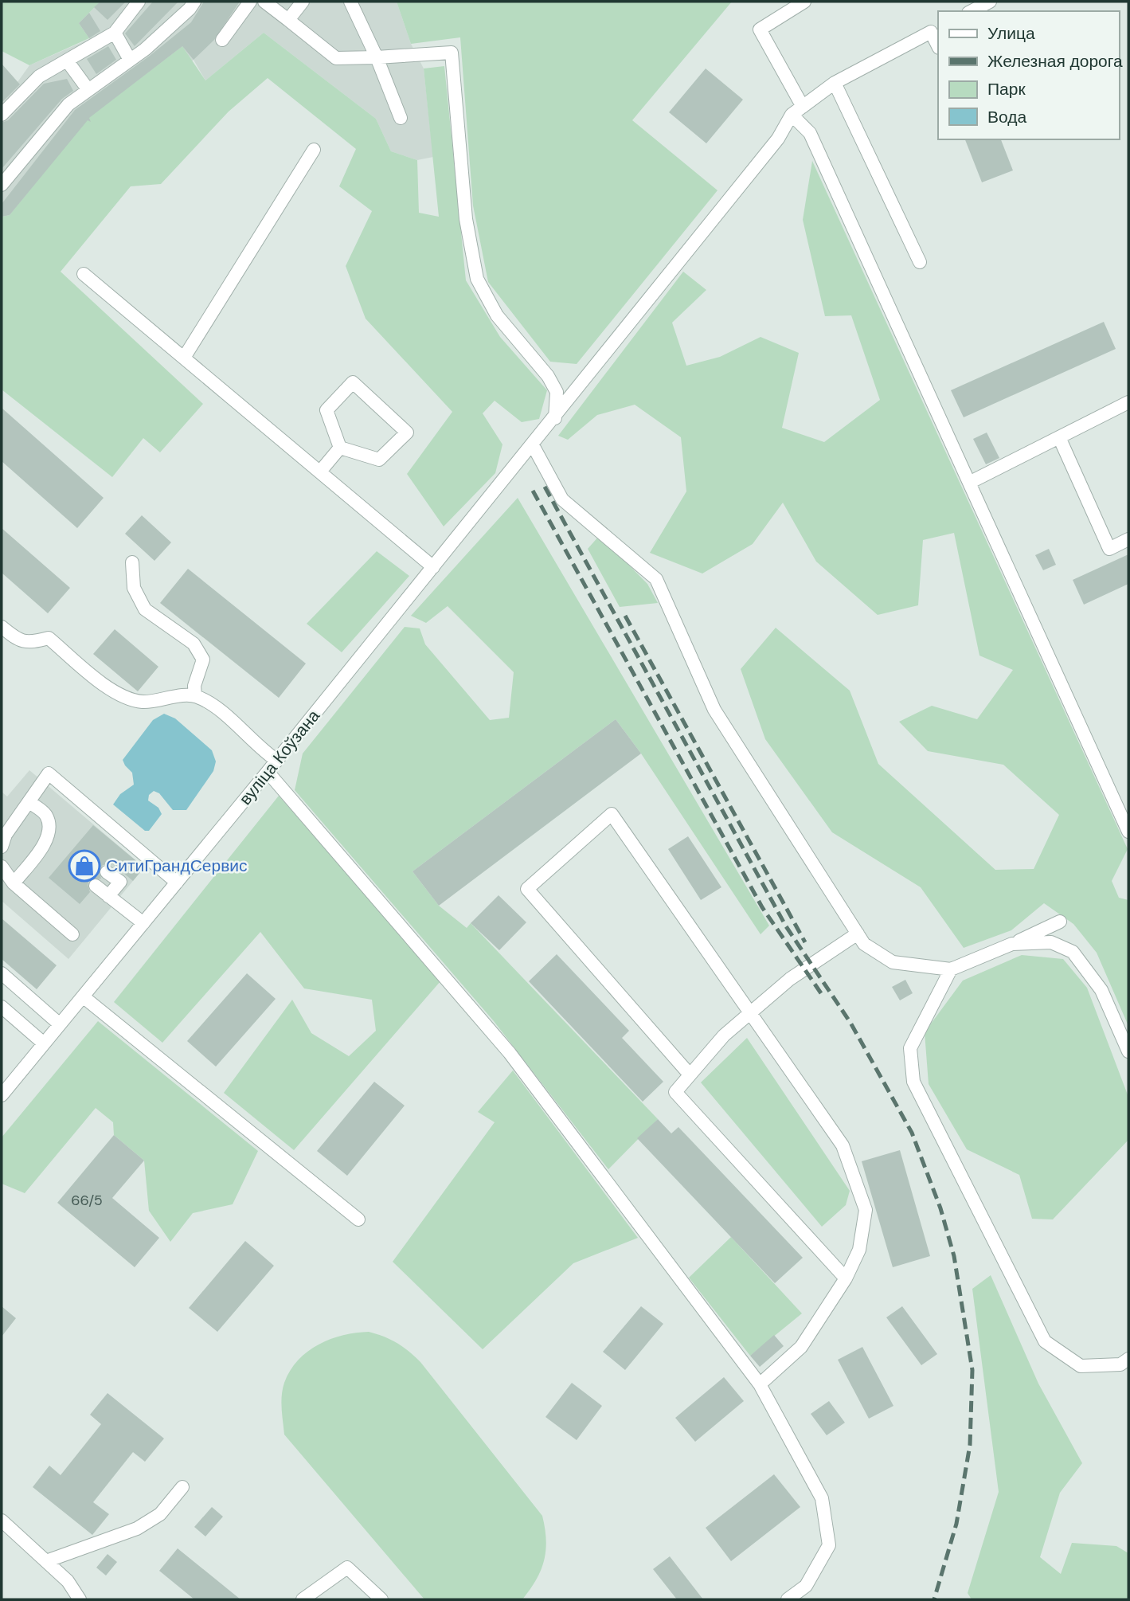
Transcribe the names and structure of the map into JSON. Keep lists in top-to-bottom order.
{
  "streets": {
    "street": ["вуліца Коўзана"]
  },
  "places": {
    "shop": ["СитиГрандСервис"]
  },
  "house_numbers": ["66/5"],
  "legend": [
    "Улица",
    "Железная дорога",
    "Парк",
    "Вода"
  ]
}
